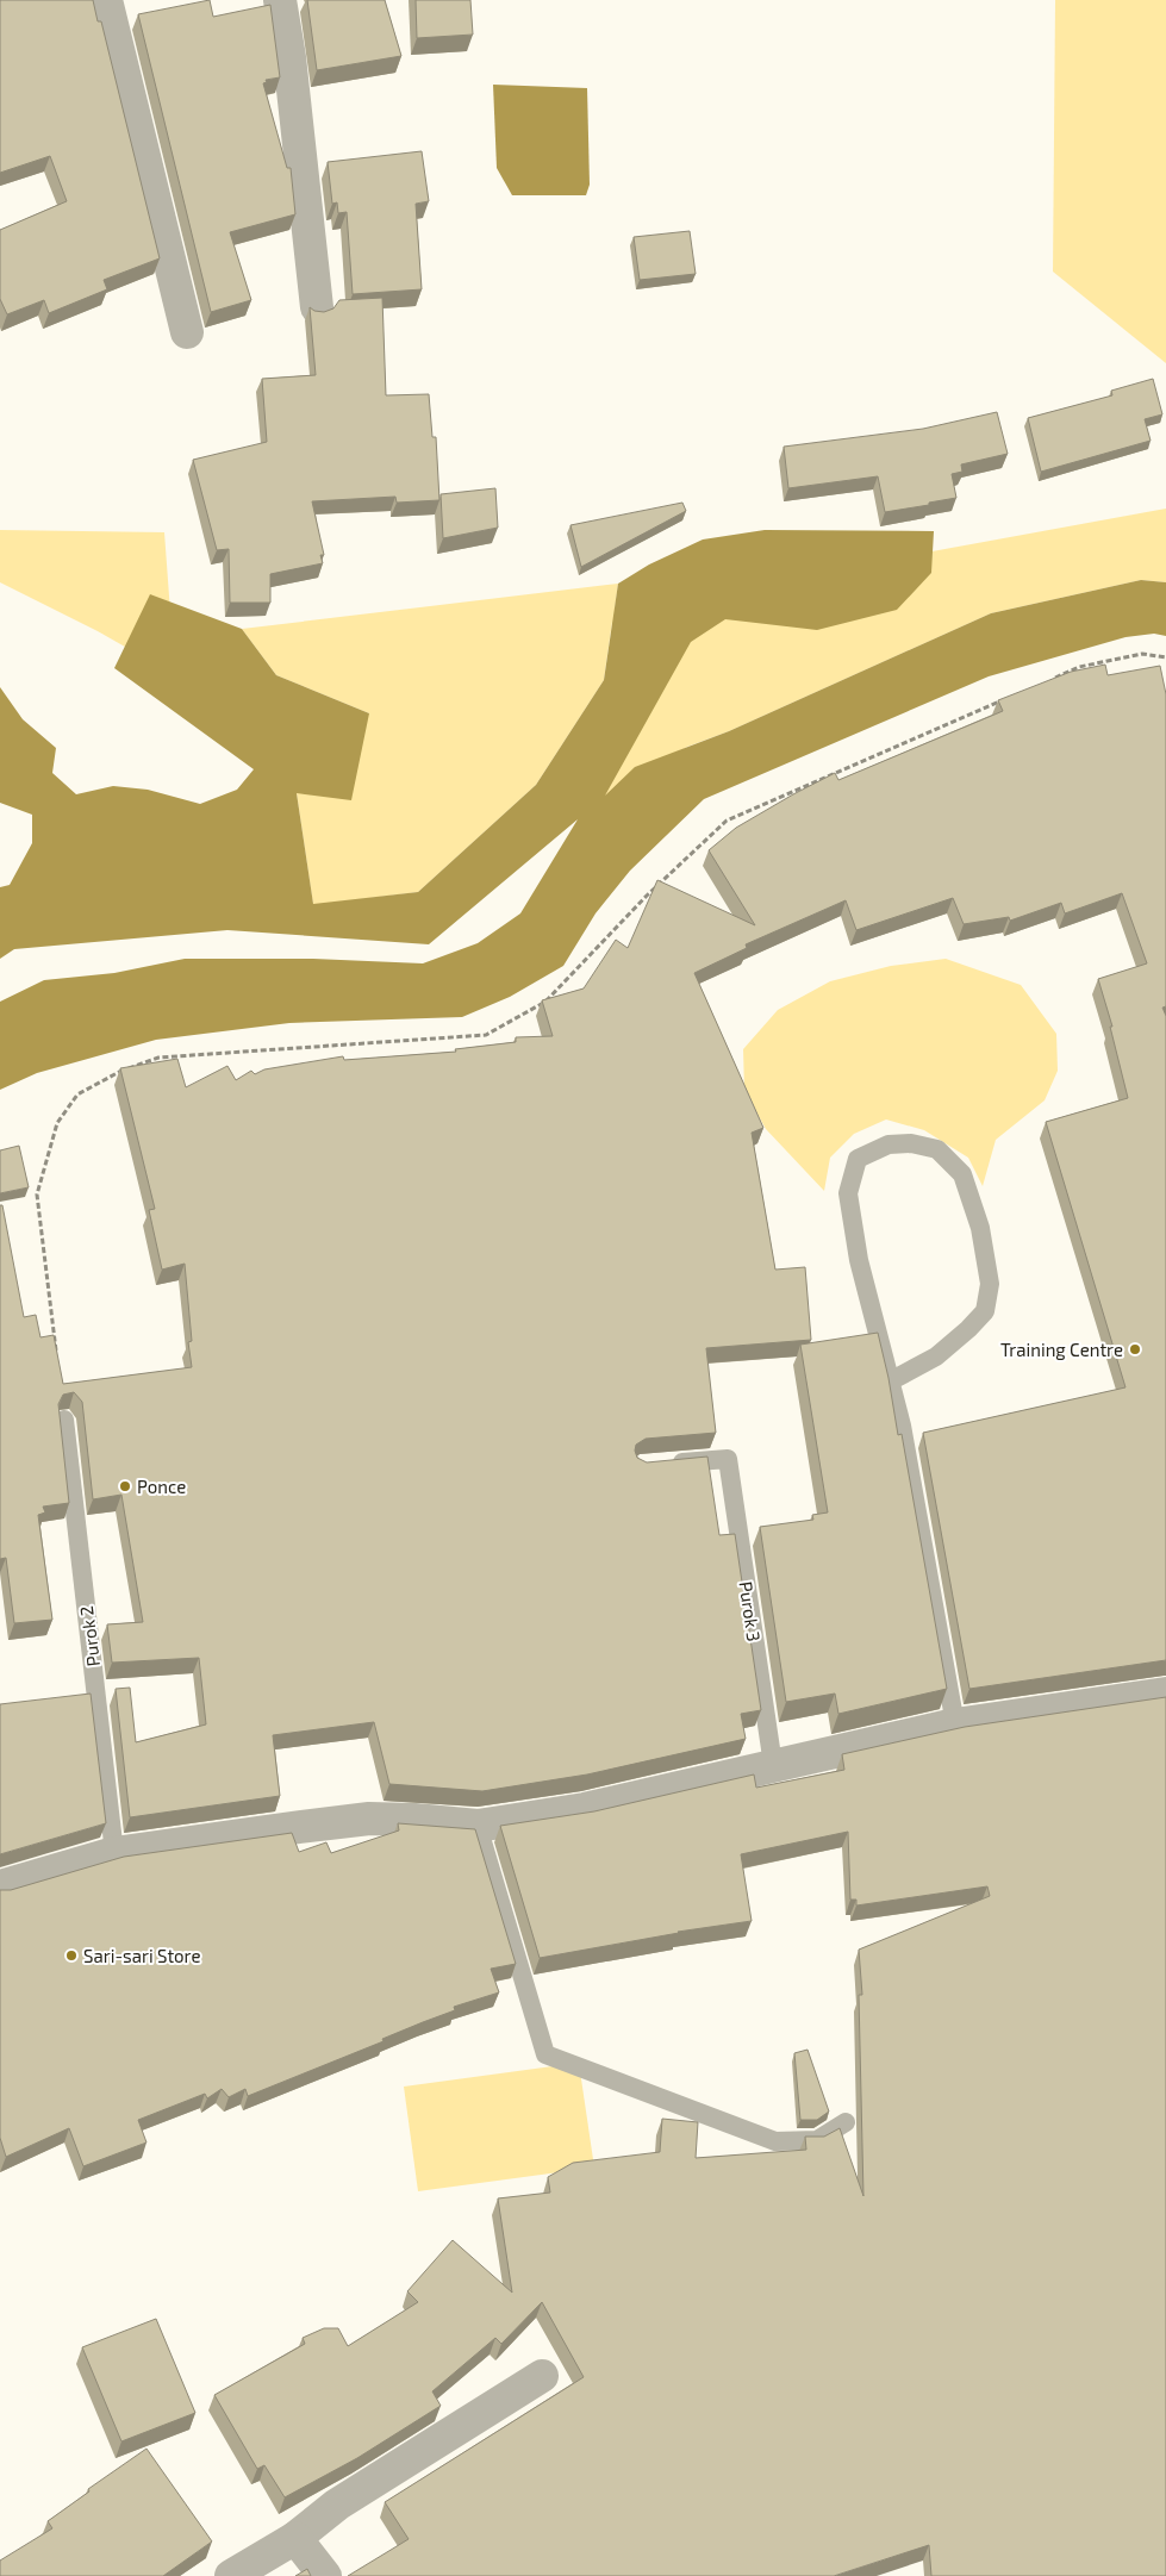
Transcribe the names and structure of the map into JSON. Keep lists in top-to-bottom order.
{
  "streets": {
    "lane": ["Purok 3", "Purok 2"]
  },
  "places": ["Training Centre", "Ponce", "Sari-sari Store"]
}
